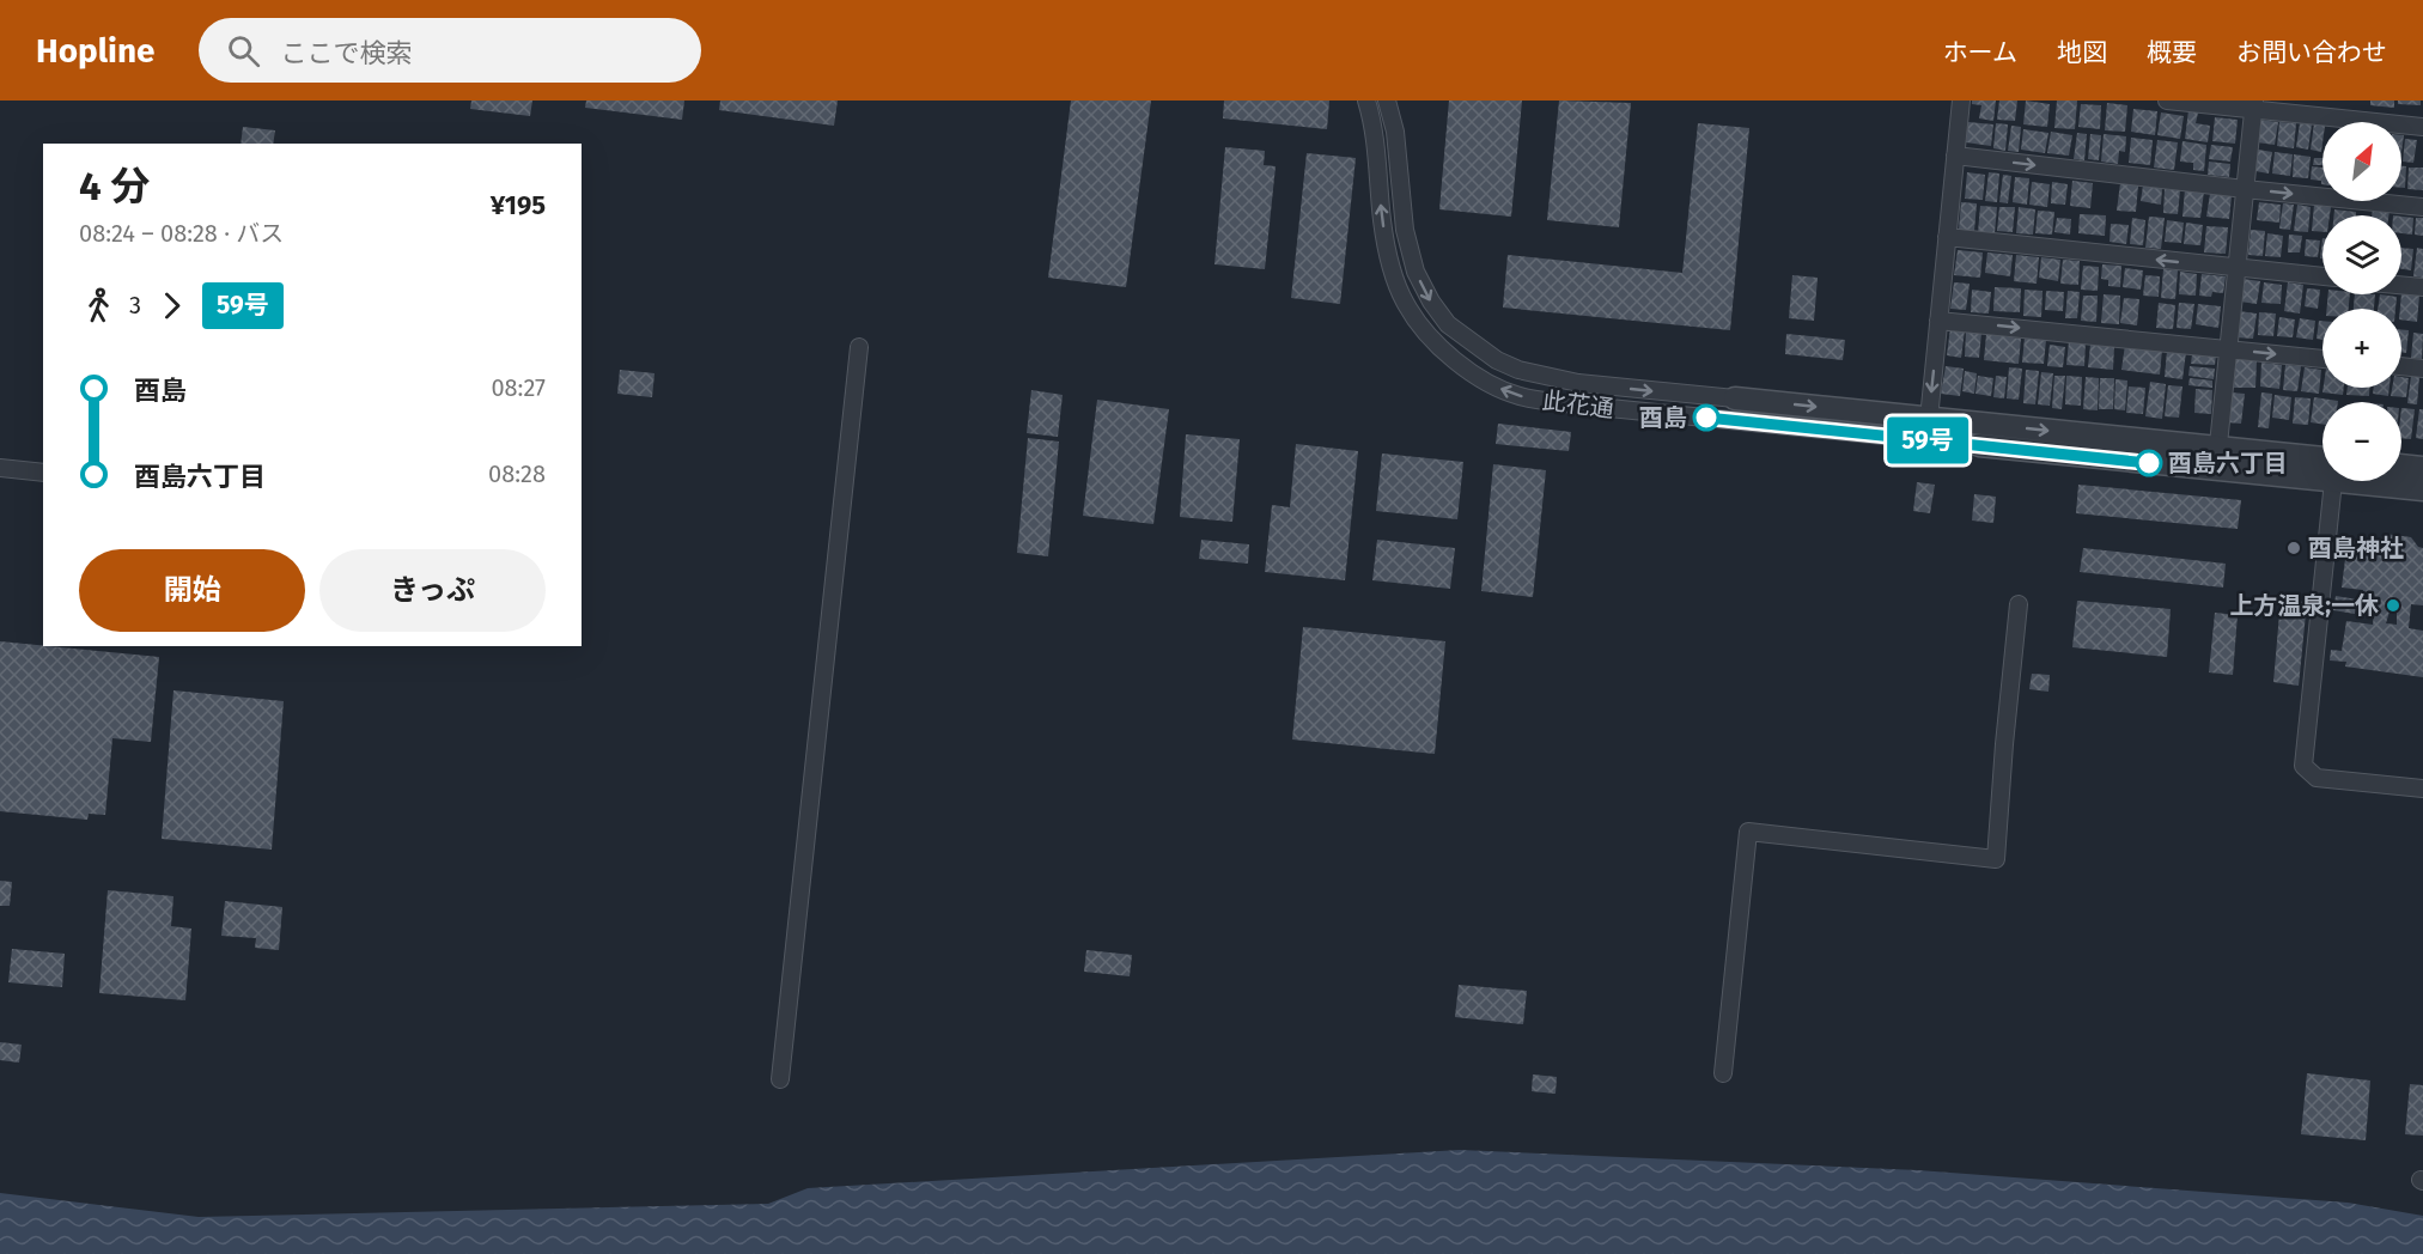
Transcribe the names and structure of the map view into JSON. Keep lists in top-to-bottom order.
{
  "streets": {
    "street": ["此花通"]
  },
  "places": [
    "酉島",
    "酉島六丁目",
    "酉島神社",
    "上方温泉;一休"
  ],
  "lines": ["bus line 59号"],
  "north": "top right",
  "page": {
    "header": "Hopline",
    "search": "ここで検索",
    "nav": [
      "ホーム",
      "地図",
      "概要",
      "お問い合わせ"
    ],
    "on_map": "59号",
    "map_buttons": ["+", "−"],
    "heading": ["4 分", "08:24 – 08:28 · バス", "¥195"],
    "legs": ["3", "59号"],
    "list": [
      {
        "name": "酉島",
        "value": "08:27"
      },
      {
        "name": "酉島六丁目",
        "value": "08:28"
      }
    ],
    "buttons": ["開始", "きっぷ"]
  }
}
